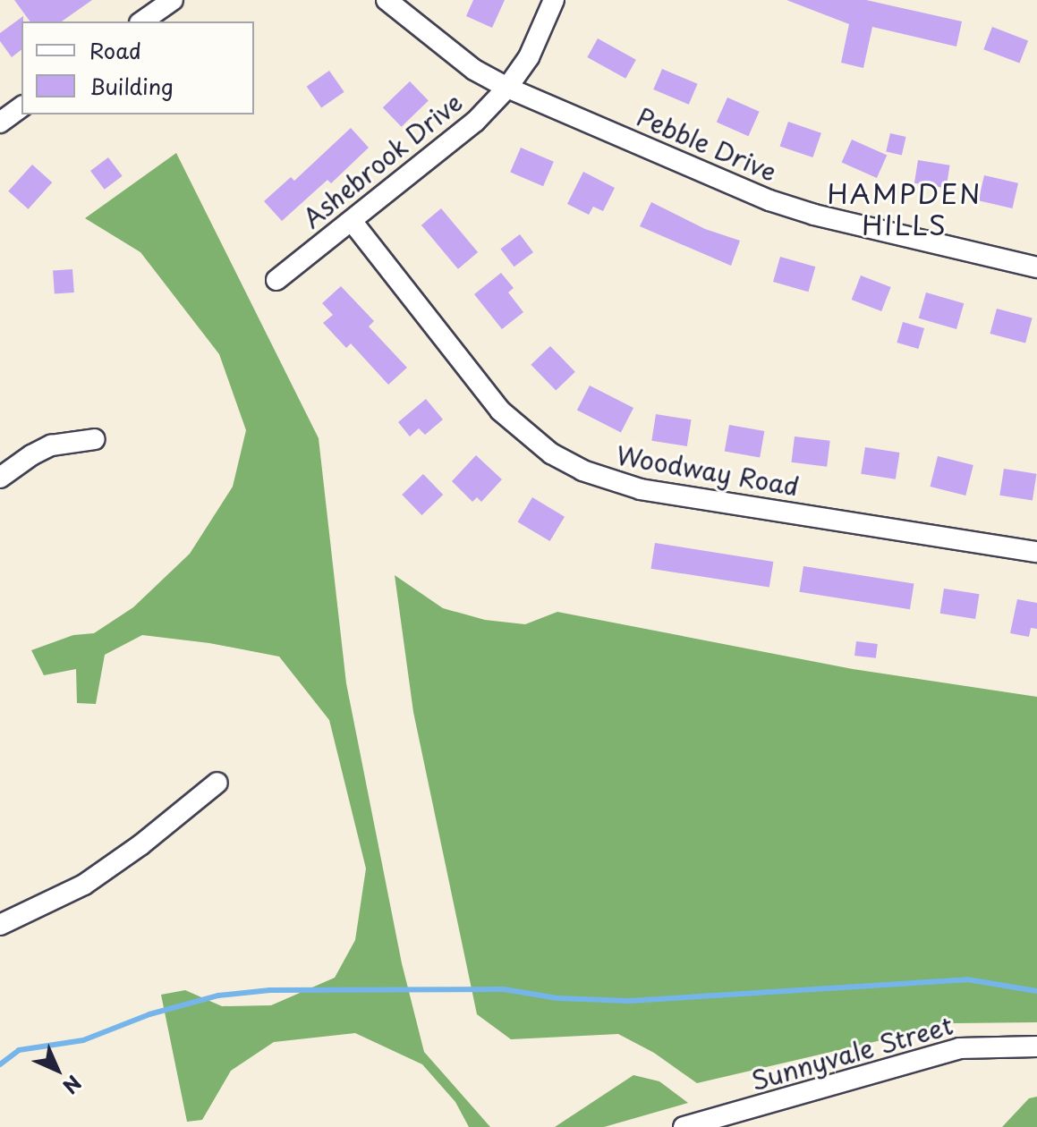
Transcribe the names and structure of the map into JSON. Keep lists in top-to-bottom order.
{
  "streets": {
    "street": [
      "Pebble Drive",
      "Ashebrook Drive",
      "Woodway Road",
      "Sunnyvale Street"
    ]
  },
  "crossings": [
    ["Pebble Drive", "Ashebrook Drive"],
    ["Ashebrook Drive", "Woodway Road"]
  ],
  "districts": ["HAMPDEN HILLS"],
  "legend": ["Road", "Building"],
  "north": "bottom right"
}
